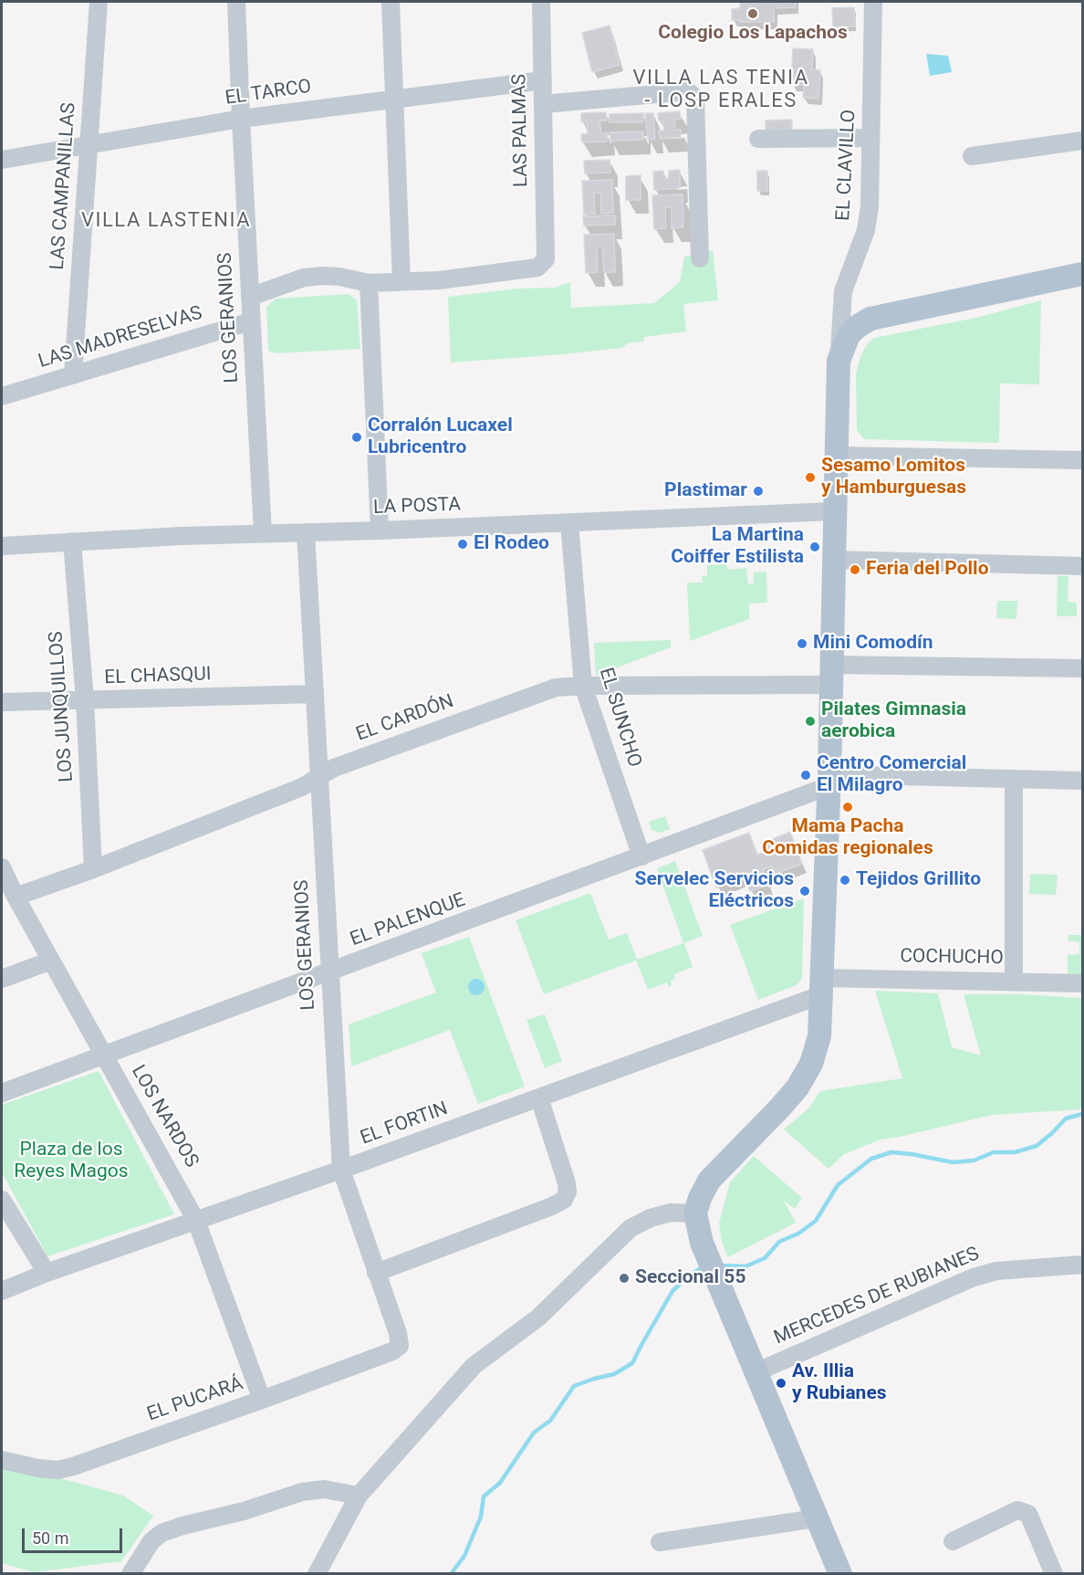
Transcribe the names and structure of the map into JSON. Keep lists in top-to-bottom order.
{
  "streets": {
    "street": [
      "EL TARCO",
      "LAS PALMAS",
      "EL CLAVILLO",
      "LAS CAMPANILLAS",
      "LOS GERANIOS",
      "LAS MADRESELVAS",
      "LA POSTA",
      "EL CHASQUI",
      "LOS JUNQUILLOS",
      "EL SUNCHO",
      "EL CARDÓN",
      "EL PALENQUE",
      "COCHUCHO",
      "LOS NARDOS",
      "EL FORTIN",
      "MERCEDES DE RUBIANES",
      "EL PUCARÁ"
    ]
  },
  "crossings": [
    ["EL TARCO", "LAS PALMAS"],
    ["EL TARCO", "LAS CAMPANILLAS"],
    ["EL TARCO", "LOS GERANIOS"],
    ["LAS CAMPANILLAS", "LAS MADRESELVAS"],
    ["LOS GERANIOS", "LAS MADRESELVAS"],
    ["LOS GERANIOS", "LA POSTA"],
    ["LOS GERANIOS", "EL CHASQUI"],
    ["LOS GERANIOS", "EL CARDÓN"],
    ["LOS GERANIOS", "EL PALENQUE"],
    ["LOS GERANIOS", "EL FORTIN"],
    ["LOS GERANIOS", "EL PUCARÁ"],
    ["LA POSTA", "LOS JUNQUILLOS"],
    ["LA POSTA", "EL SUNCHO"],
    ["EL CHASQUI", "LOS JUNQUILLOS"],
    ["LOS JUNQUILLOS", "EL CARDÓN"],
    ["EL SUNCHO", "EL CARDÓN"],
    ["EL SUNCHO", "EL PALENQUE"],
    ["EL CARDÓN", "LOS NARDOS"],
    ["EL PALENQUE", "LOS NARDOS"],
    ["COCHUCHO", "EL FORTIN"],
    ["LOS NARDOS", "EL FORTIN"],
    ["LOS NARDOS", "EL PUCARÁ"]
  ],
  "districts": ["VILLA LAS TENIA - LOSP ERALES", "VILLA LASTENIA"],
  "parks": ["Plaza de los Reyes Magos"],
  "places": [
    "Colegio Los Lapachos",
    "Corralón Lucaxel Lubricentro",
    "Sesamo Lomitos y Hamburguesas",
    "Plastimar",
    "El Rodeo",
    "La Martina Coiffer Estilista",
    "Feria del Pollo",
    "Mini Comodín",
    "Pilates Gimnasia aerobica",
    "Centro Comercial El Milagro",
    "Mama Pacha Comidas regionales",
    "Tejidos Grillito",
    "Servelec Servicios Eléctricos",
    "Seccional 55",
    "Av. Illia y Rubianes"
  ],
  "scale_bar": "50 m"
}
